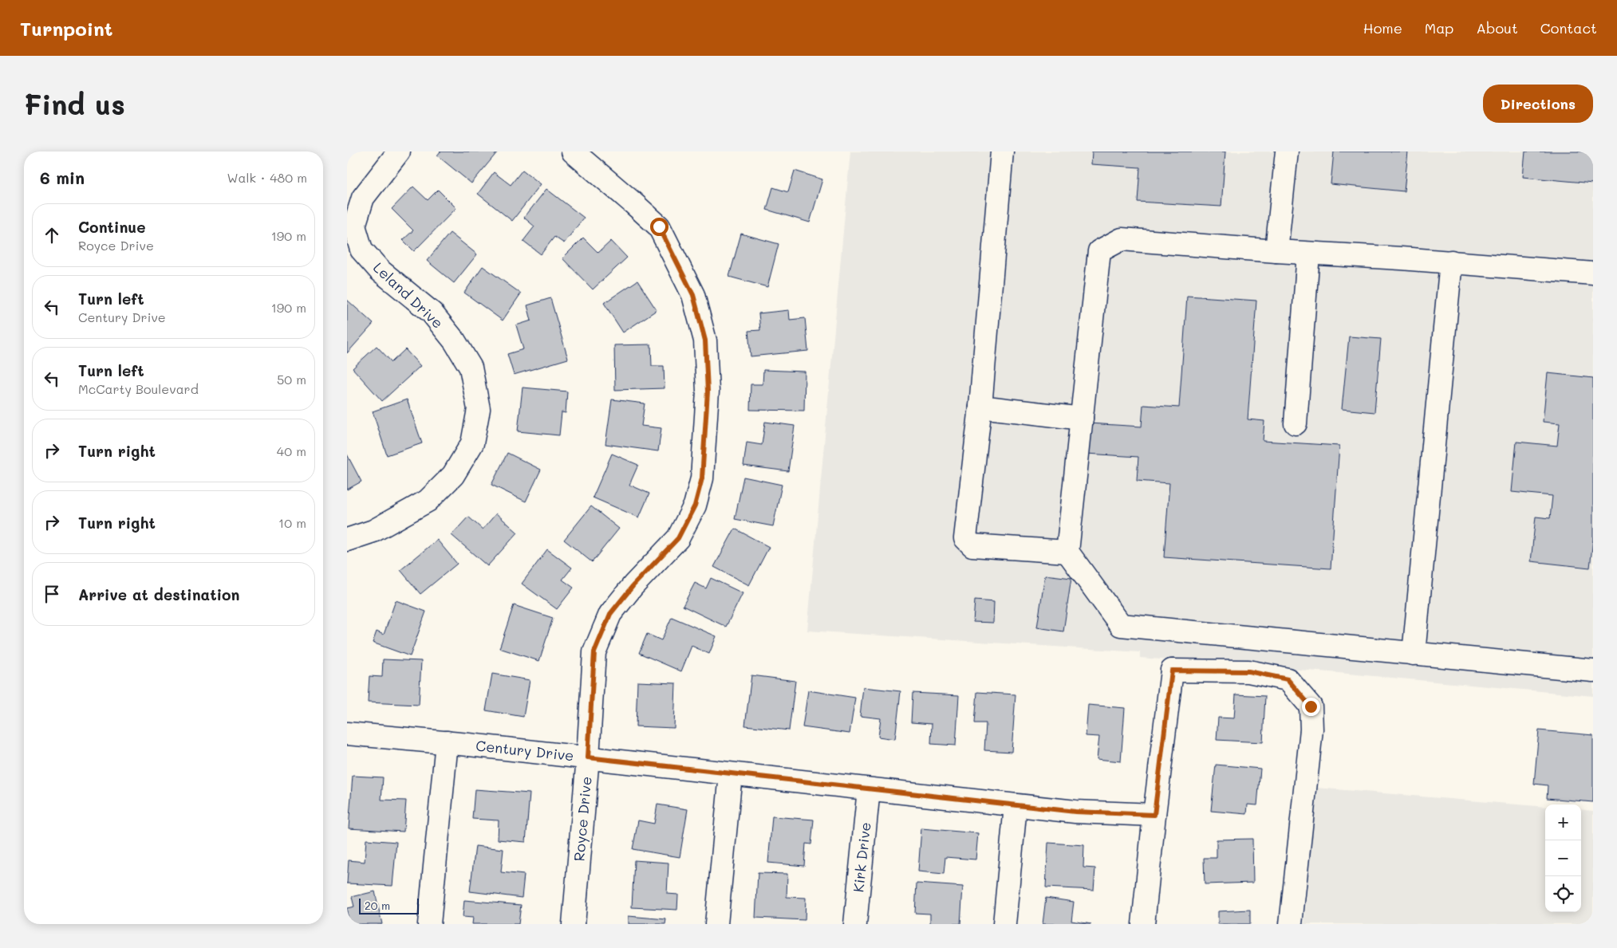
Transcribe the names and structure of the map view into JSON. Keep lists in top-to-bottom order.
{
  "streets": {
    "street": [
      "Leland Drive",
      "Century Drive",
      "Royce Drive",
      "Kirk Drive"
    ]
  },
  "crossings": [
    ["Century Drive", "Royce Drive"],
    ["Century Drive", "Kirk Drive"]
  ],
  "scale_bar": "20 m",
  "page": {
    "header": "Turnpoint",
    "nav": [
      "Home",
      "Map",
      "About",
      "Contact"
    ],
    "buttons": "Directions",
    "title": "Find us",
    "heading": ["6 min", "Walk · 480 m"],
    "list": [
      ["Continue", "Royce Drive", "190 m"],
      ["Turn left", "Century Drive", "190 m"],
      ["Turn left", "McCarty Boulevard", "50 m"],
      ["Turn right", "40 m"],
      ["Turn right", "10 m"],
      "Arrive at destination"
    ],
    "map_buttons": ["+", "−"],
    "scale": "20 m"
  }
}
